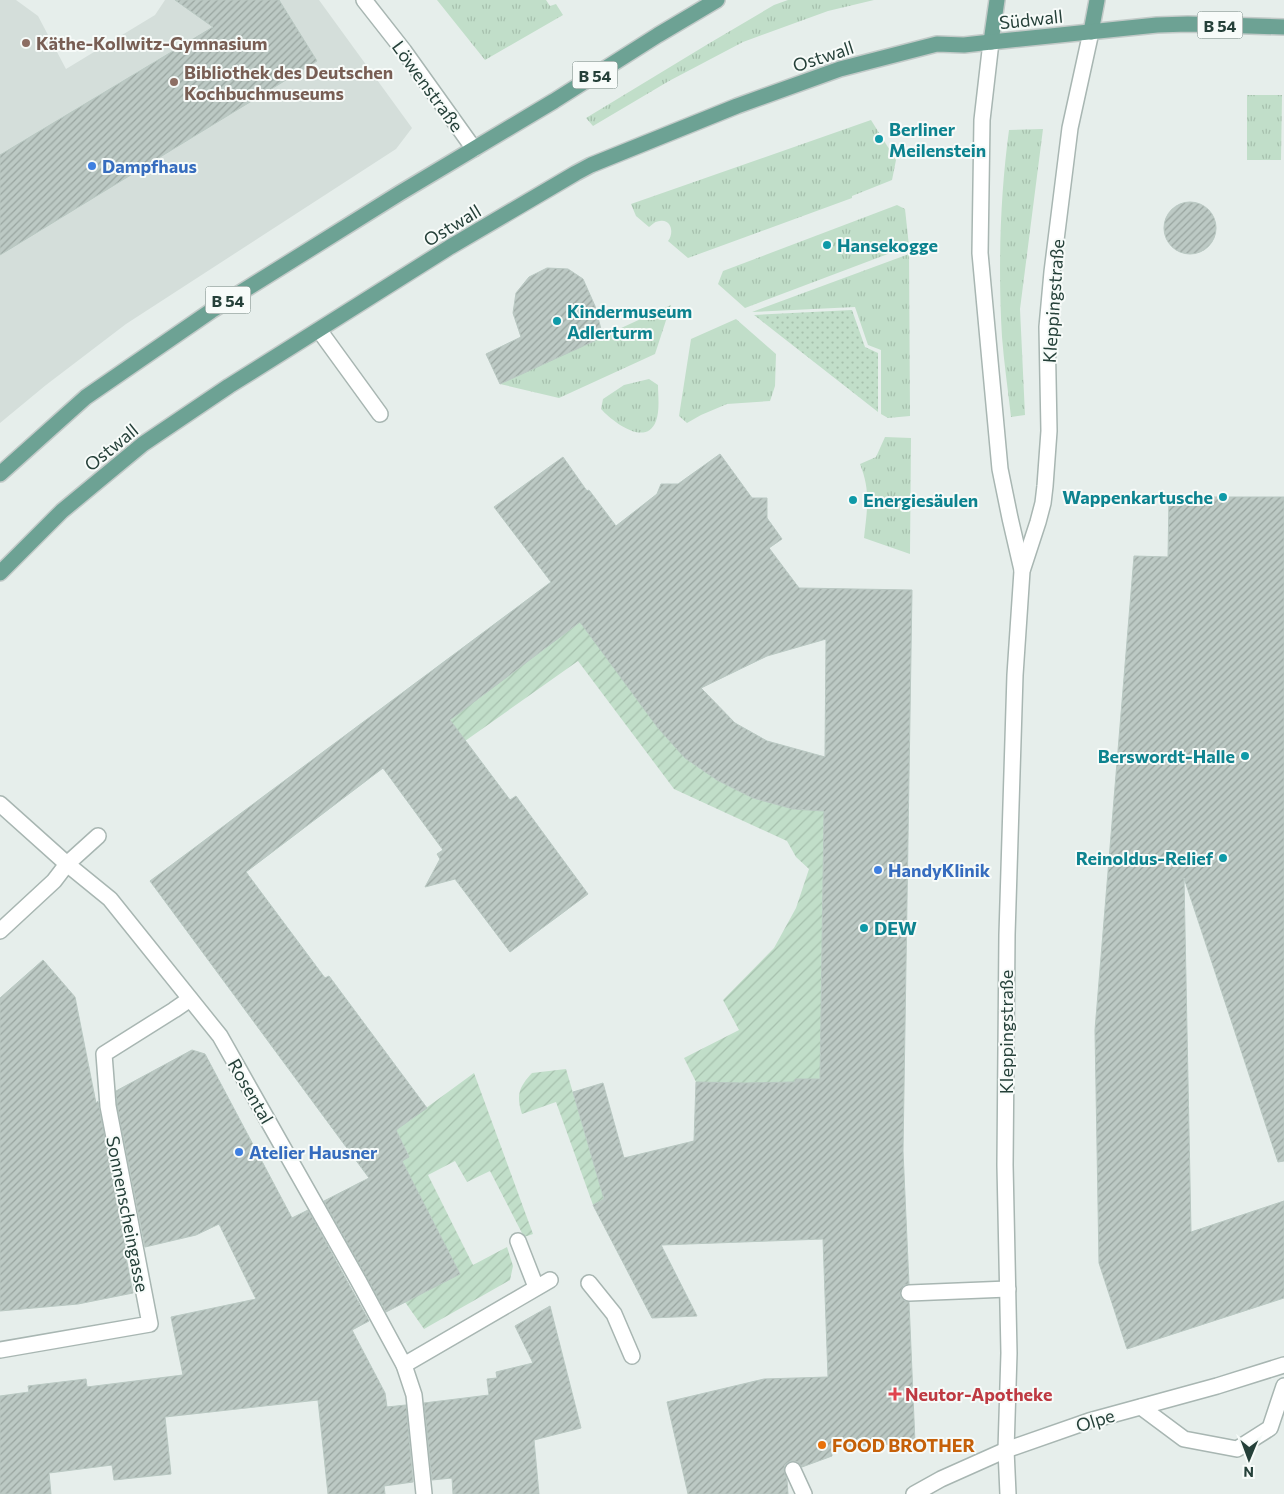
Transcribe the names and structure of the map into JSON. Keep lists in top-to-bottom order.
{
  "streets": {
    "main road": ["Südwall", "B 54", "Ostwall"],
    "street": [
      "Löwenstraße",
      "Kleppingstraße",
      "Rosental",
      "Sonnenscheingasse",
      "Olpe"
    ]
  },
  "crossings": [
    ["Südwall", "Ostwall"],
    ["Südwall", "Kleppingstraße"],
    ["B 54", "Löwenstraße"],
    ["Ostwall", "Kleppingstraße"],
    ["Kleppingstraße", "Olpe"],
    ["Rosental", "Sonnenscheingasse"]
  ],
  "places": {
    "other": [
      "Käthe-Kollwitz-Gymnasium",
      "Bibliothek des Deutschen Kochbuchmuseums",
      "Berliner Meilenstein",
      "Dampfhaus",
      "Hansekogge",
      "Kindermuseum Adlerturm",
      "Wappenkartusche",
      "Energiesäulen",
      "Berswordt-Halle",
      "Reinoldus-Relief",
      "HandyKlinik",
      "DEW",
      "Atelier Hausner",
      "FOOD BROTHER"
    ],
    "health": ["Neutor-Apotheke"]
  },
  "north": "bottom"
}
